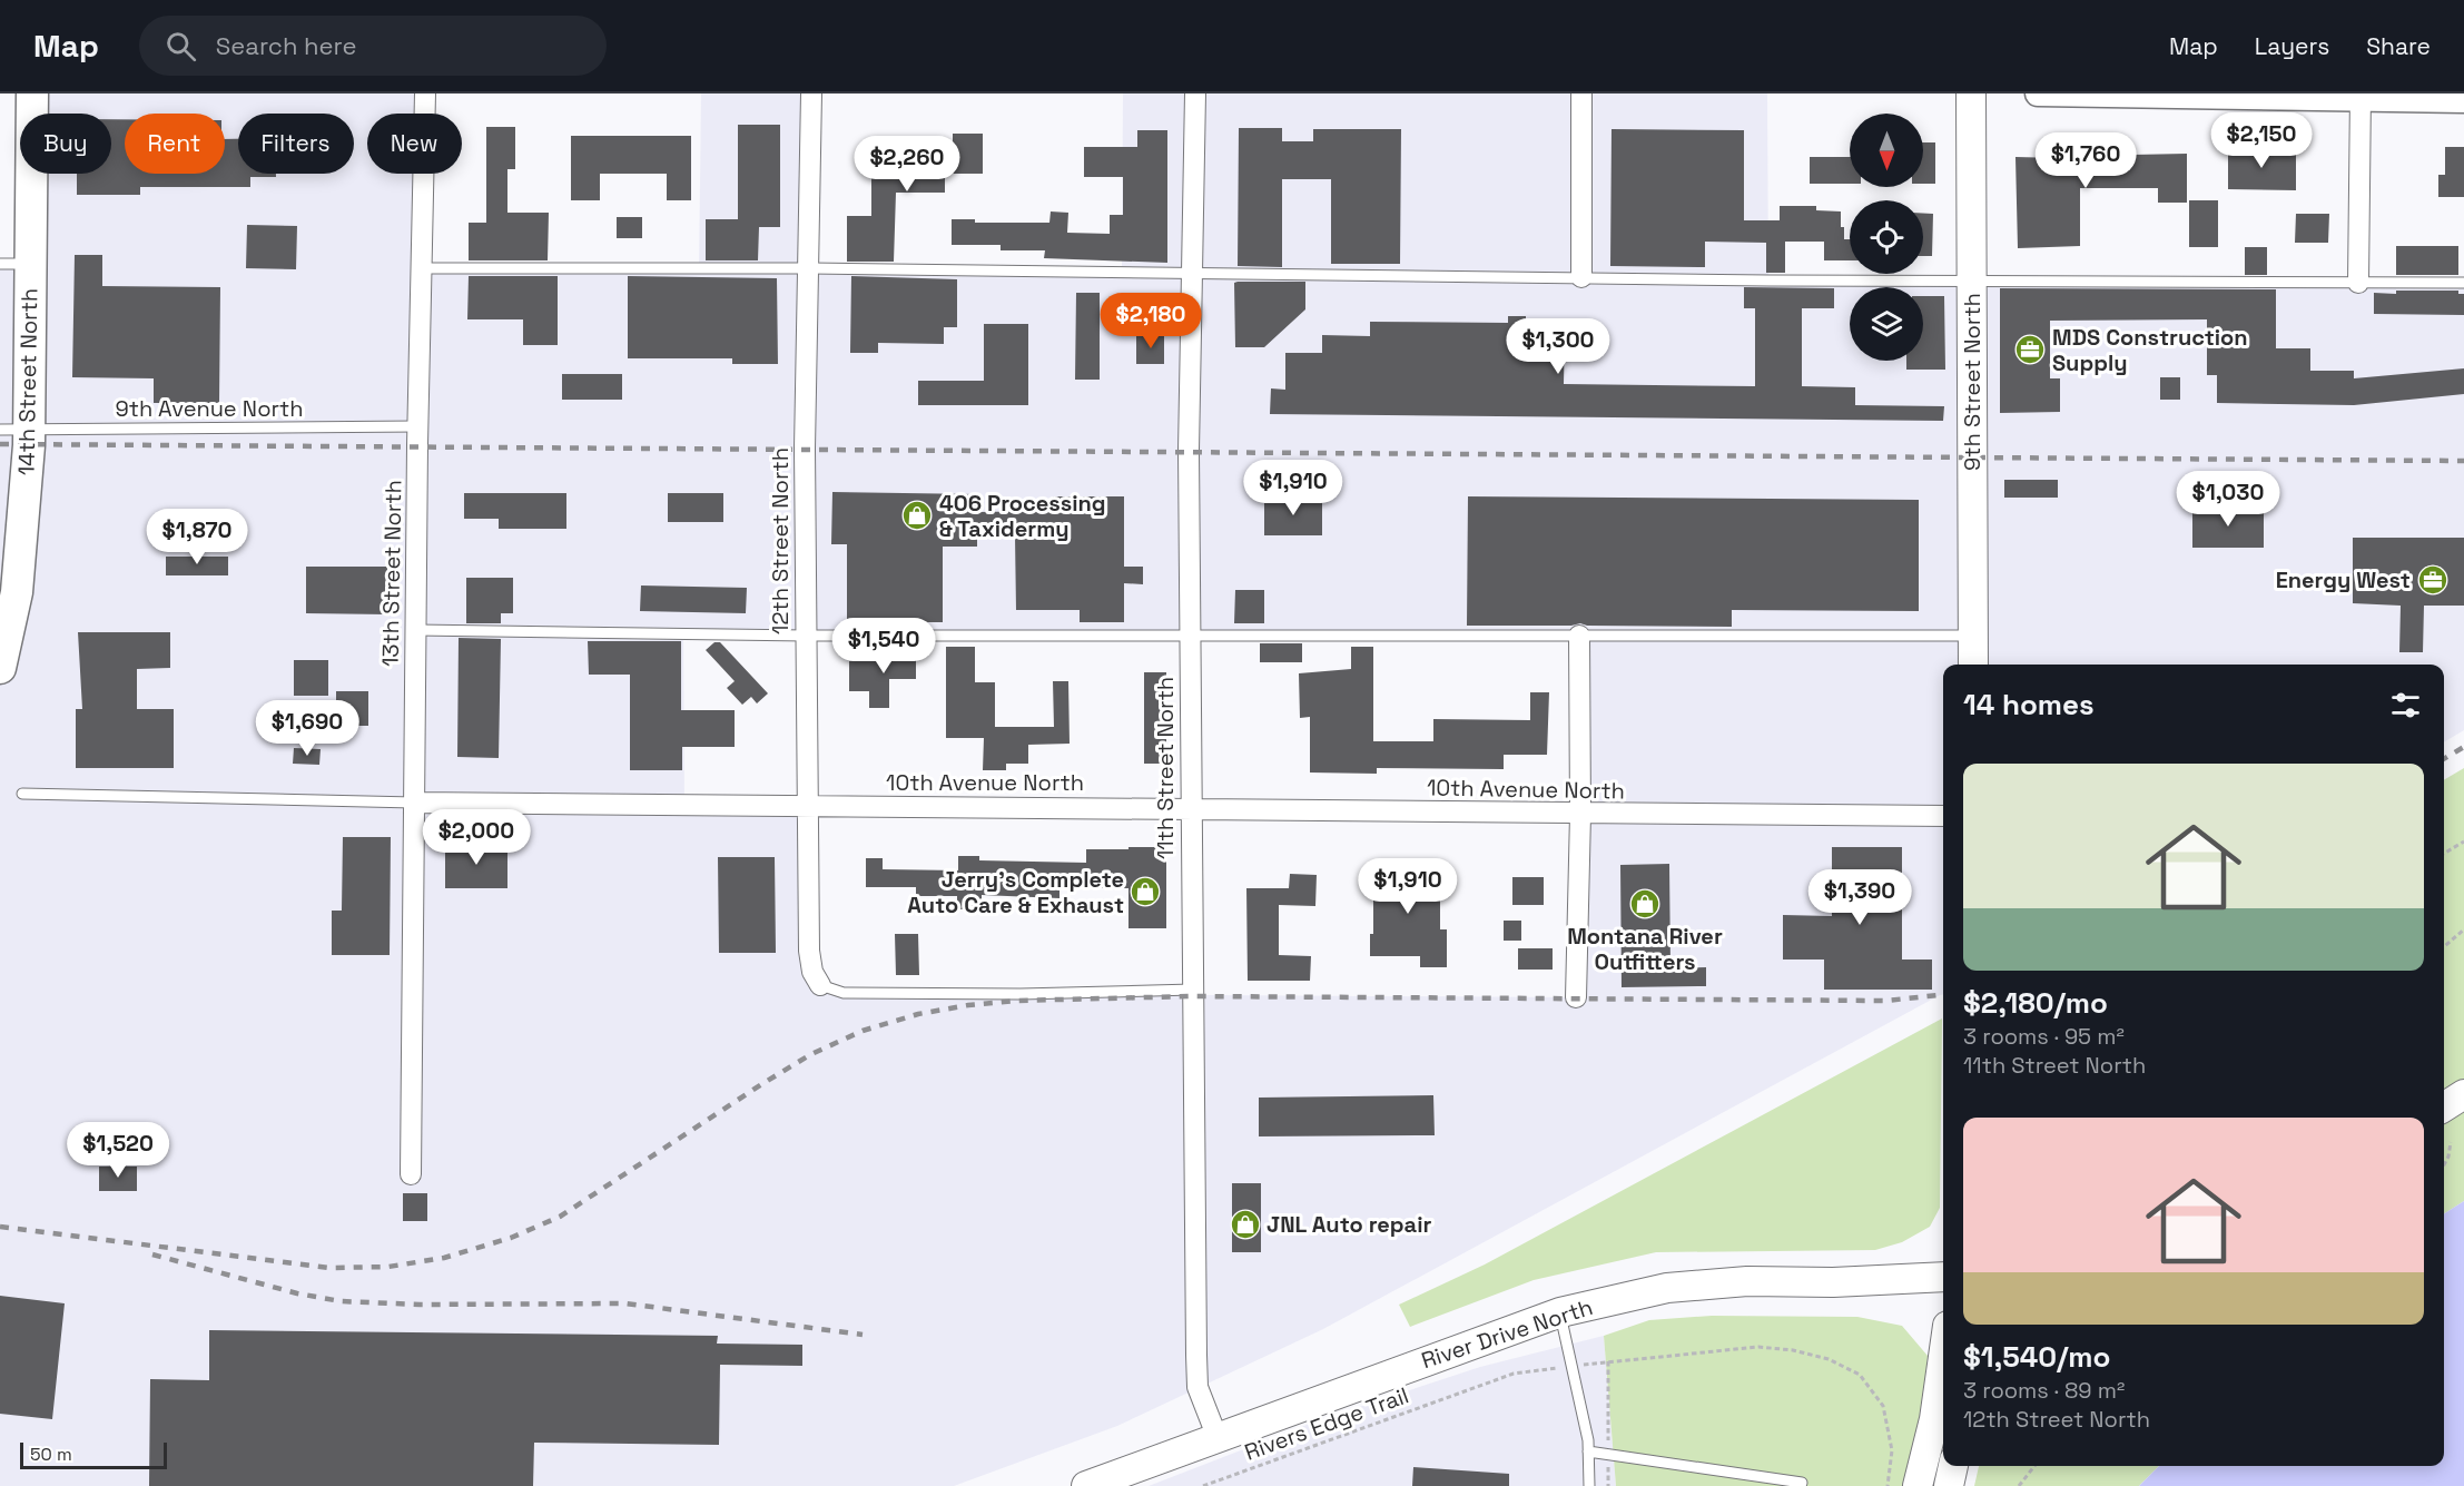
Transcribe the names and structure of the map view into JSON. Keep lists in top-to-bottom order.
{
  "streets": {
    "main road": ["14th Street North", "9th Street North", "River Drive North"],
    "street": [
      "12th Street North",
      "13th Street North",
      "11th Street North",
      "10th Avenue North"
    ],
    "lane": ["9th Avenue North"],
    "path": ["Rivers Edge Trail"]
  },
  "crossings": [
    ["14th Street North", "9th Avenue North"],
    ["9th Avenue North", "13th Street North"],
    ["12th Street North", "10th Avenue North"],
    ["13th Street North", "10th Avenue North"],
    ["11th Street North", "10th Avenue North"],
    ["11th Street North", "River Drive North"]
  ],
  "places": {
    "office": ["MDS Construction Supply", "Energy West"],
    "shop": [
      "406 Processing & Taxidermy",
      "Jerry's Complete Auto Care & Exhaust",
      "Montana River Outfitters",
      "JNL Auto repair"
    ]
  },
  "scale_bar": "50 m",
  "north": "bottom",
  "page": {
    "header": "Map",
    "search": "Search here",
    "nav": ["Map", "Layers", "Share"],
    "price": [
      "$2,150",
      "$1,760",
      "$2,260",
      "$2,180",
      "$1,300",
      "$1,910",
      "$1,030",
      "$1,870",
      "$1,540",
      "$1,690",
      "$2,000",
      "$1,910",
      "$1,390",
      "$1,520"
    ],
    "chip": [
      "Buy",
      "Rent",
      "Filters",
      "New"
    ],
    "heading": "14 homes",
    "list": [
      {
        "name": "$2,180/mo",
        "note": "3 rooms · 95 m² · 11th Street North"
      },
      {
        "name": "$1,540/mo",
        "note": "3 rooms · 89 m² · 12th Street North"
      }
    ],
    "scale": "50 m"
  }
}
